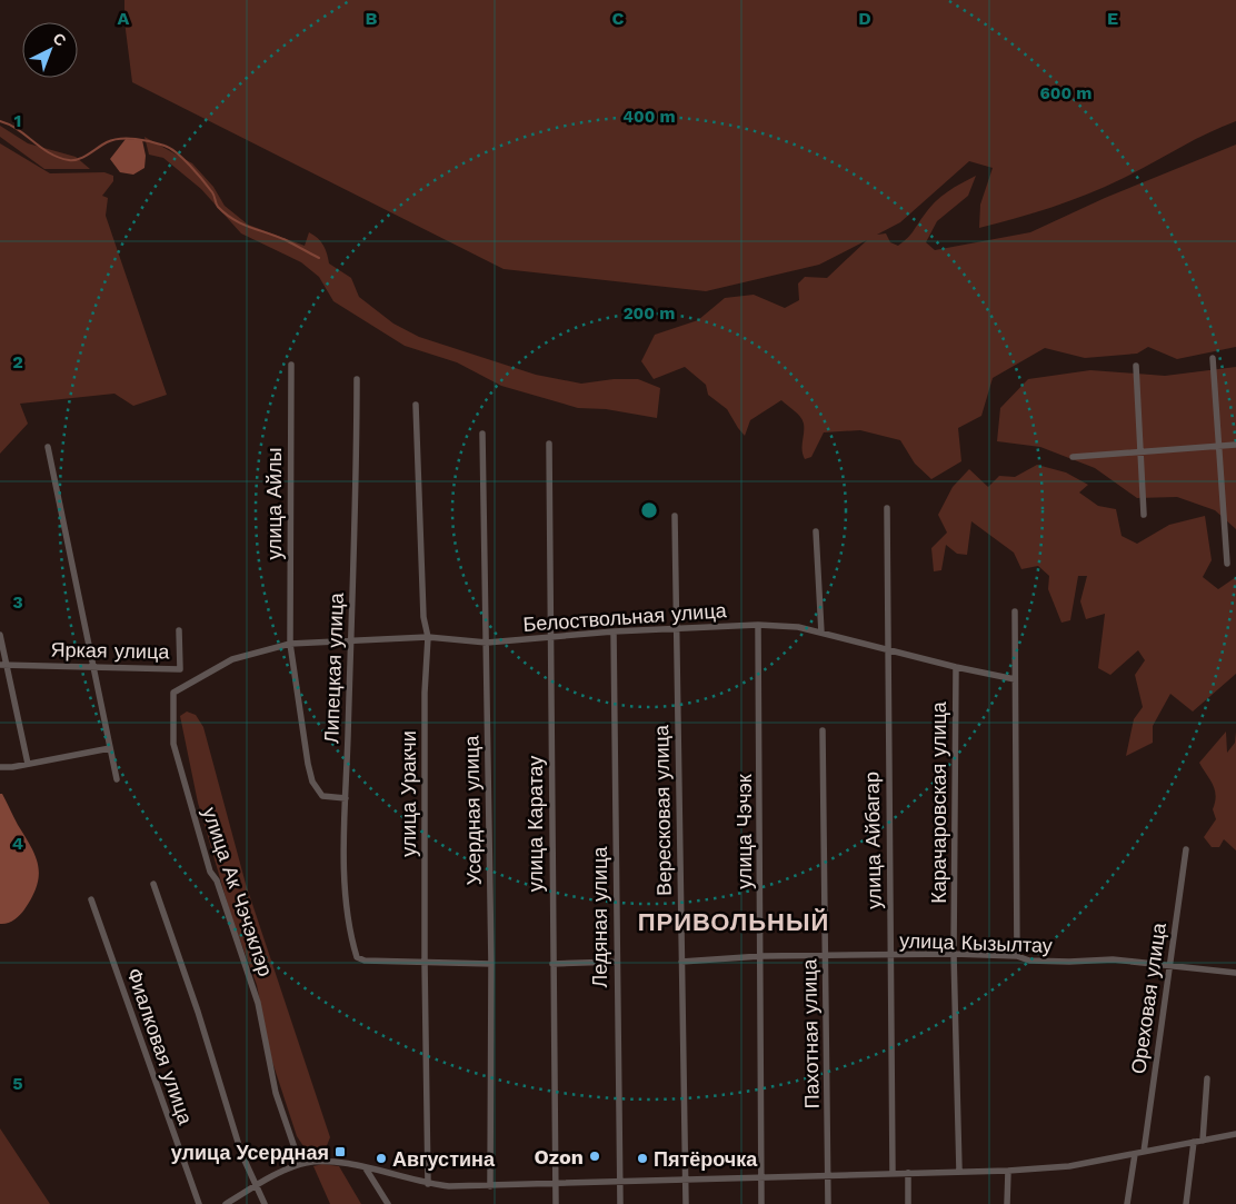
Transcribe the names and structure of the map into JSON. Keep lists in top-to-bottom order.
{
  "streets": {
    "street": [
      "улица Айлы",
      "Белоствольная улица",
      "Яркая улица",
      "Липецкая улица",
      "улица Уракчи",
      "Карачаровская улица",
      "Усердная улица",
      "Вересковая улица",
      "улица Каратау",
      "улица Чэчэк",
      "улица Айбагар",
      "улица Ак Чэчэклэр",
      "Ледяная улица",
      "улица Кызылтау",
      "Ореховая улица",
      "Пахотная улица",
      "Фиалковая улица"
    ]
  },
  "crossings": [
    ["улица Айлы", "Белоствольная улица"],
    ["улица Айлы", "Липецкая улица"],
    ["Белоствольная улица", "Липецкая улица"],
    ["Белоствольная улица", "улица Уракчи"],
    ["Белоствольная улица", "Карачаровская улица"],
    ["Белоствольная улица", "Усердная улица"],
    ["Белоствольная улица", "Вересковая улица"],
    ["Белоствольная улица", "улица Каратау"],
    ["Белоствольная улица", "улица Чэчэк"],
    ["Белоствольная улица", "улица Айбагар"],
    ["Белоствольная улица", "улица Ак Чэчэклэр"],
    ["Белоствольная улица", "Ледяная улица"],
    ["Липецкая улица", "улица Уракчи"],
    ["Карачаровская улица", "улица Кызылтау"],
    ["Вересковая улица", "улица Кызылтау"],
    ["улица Чэчэк", "улица Кызылтау"],
    ["улица Айбагар", "улица Кызылтау"],
    ["улица Кызылтау", "Ореховая улица"],
    ["улица Кызылтау", "Пахотная улица"]
  ],
  "districts": ["ПРИВОЛЬНЫЙ"],
  "places": {
    "transit": ["улица Усердная"],
    "other": ["Ozon", "Августина", "Пятёрочка"]
  },
  "north": "top right",
  "grid": {
    "columns": [
      "A",
      "B",
      "C",
      "D",
      "E"
    ],
    "rows": [
      "1",
      "2",
      "3",
      "4",
      "5"
    ]
  },
  "rings": ["600 m", "400 m", "200 m"]
}
